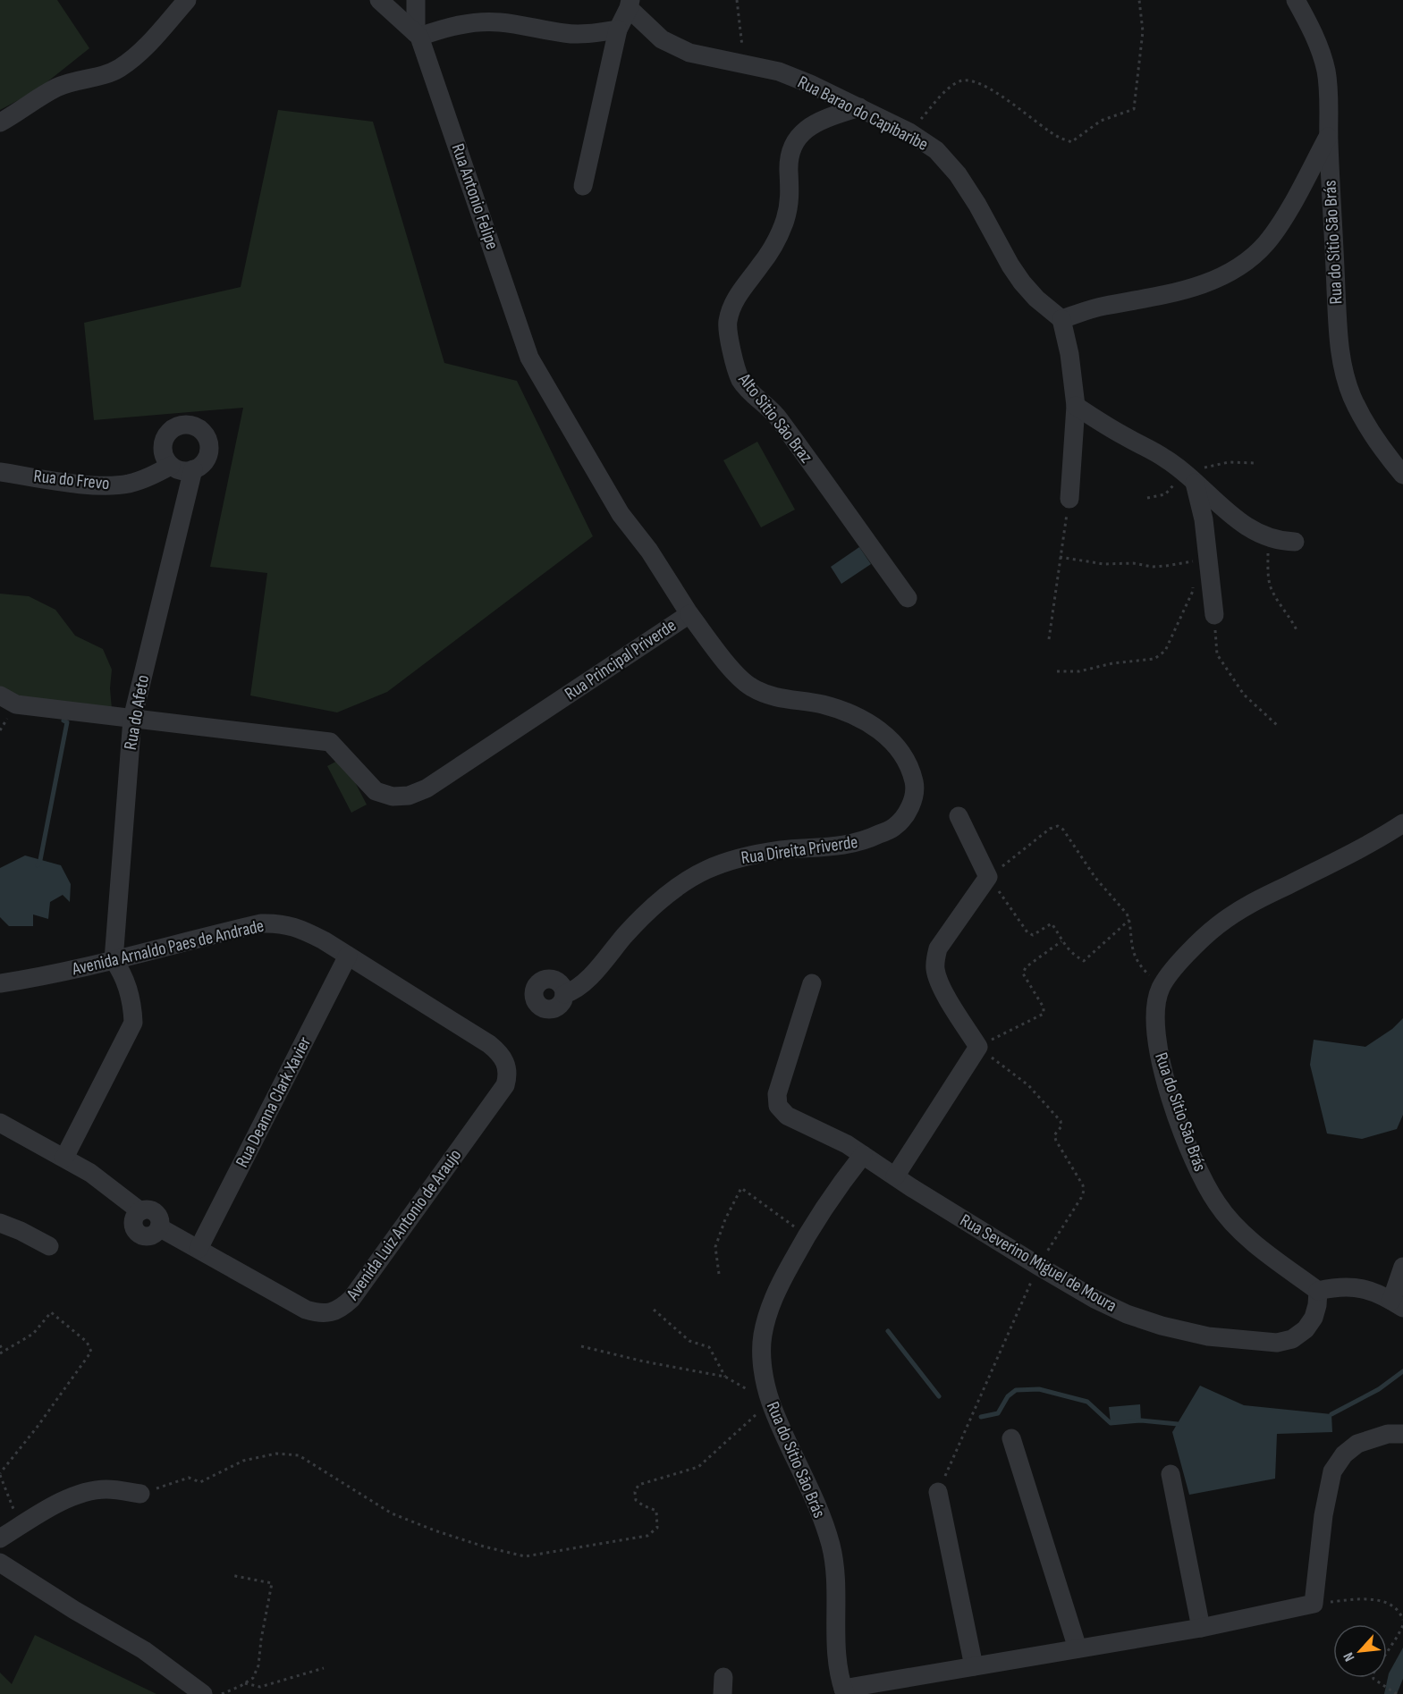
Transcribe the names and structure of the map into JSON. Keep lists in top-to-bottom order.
{
  "streets": {
    "street": [
      "Rua Barao do Capibaribe",
      "Rua Antonio Felipe",
      "Rua do Sítio São Brás",
      "Alto Sitio São Braz",
      "Rua do Frevo",
      "Rua Principal Priverde",
      "Rua do Afeto",
      "Rua Direita Priverde",
      "Avenida Arnaldo Paes de Andrade",
      "Rua Deanna Clark Xavier",
      "Avenida Luiz Antonio de Araujo",
      "Rua Severino Miguel de Moura"
    ]
  },
  "crossings": [
    ["Rua Barao do Capibaribe", "Alto Sitio São Braz"],
    ["Rua Antonio Felipe", "Rua Principal Priverde"],
    ["Rua do Sítio São Brás", "Rua Severino Miguel de Moura"],
    ["Rua do Frevo", "Rua do Afeto"],
    ["Rua Principal Priverde", "Rua do Afeto"],
    ["Rua Principal Priverde", "Rua Direita Priverde"],
    ["Rua do Afeto", "Avenida Arnaldo Paes de Andrade"],
    ["Avenida Arnaldo Paes de Andrade", "Rua Deanna Clark Xavier"],
    ["Avenida Arnaldo Paes de Andrade", "Avenida Luiz Antonio de Araujo"],
    ["Rua Deanna Clark Xavier", "Avenida Luiz Antonio de Araujo"]
  ],
  "north": "bottom left"
}
